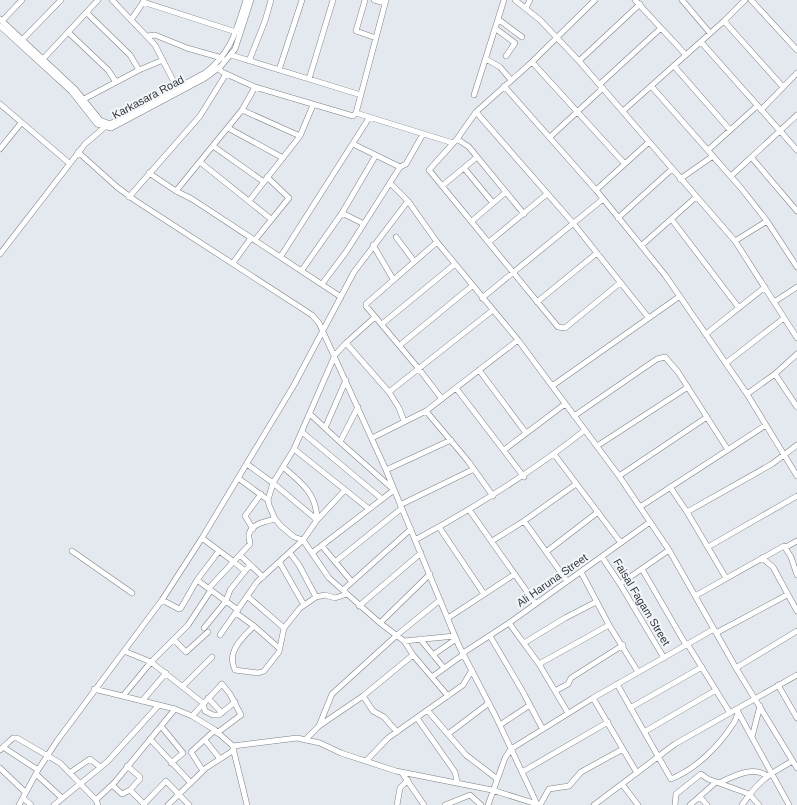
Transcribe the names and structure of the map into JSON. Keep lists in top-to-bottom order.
{
  "streets": {
    "street": ["Karkasara Road", "Ali Haruna Street", "Faisal Fagam Street"]
  },
  "crossings": [
    ["Ali Haruna Street", "Faisal Fagam Street"]
  ]
}
